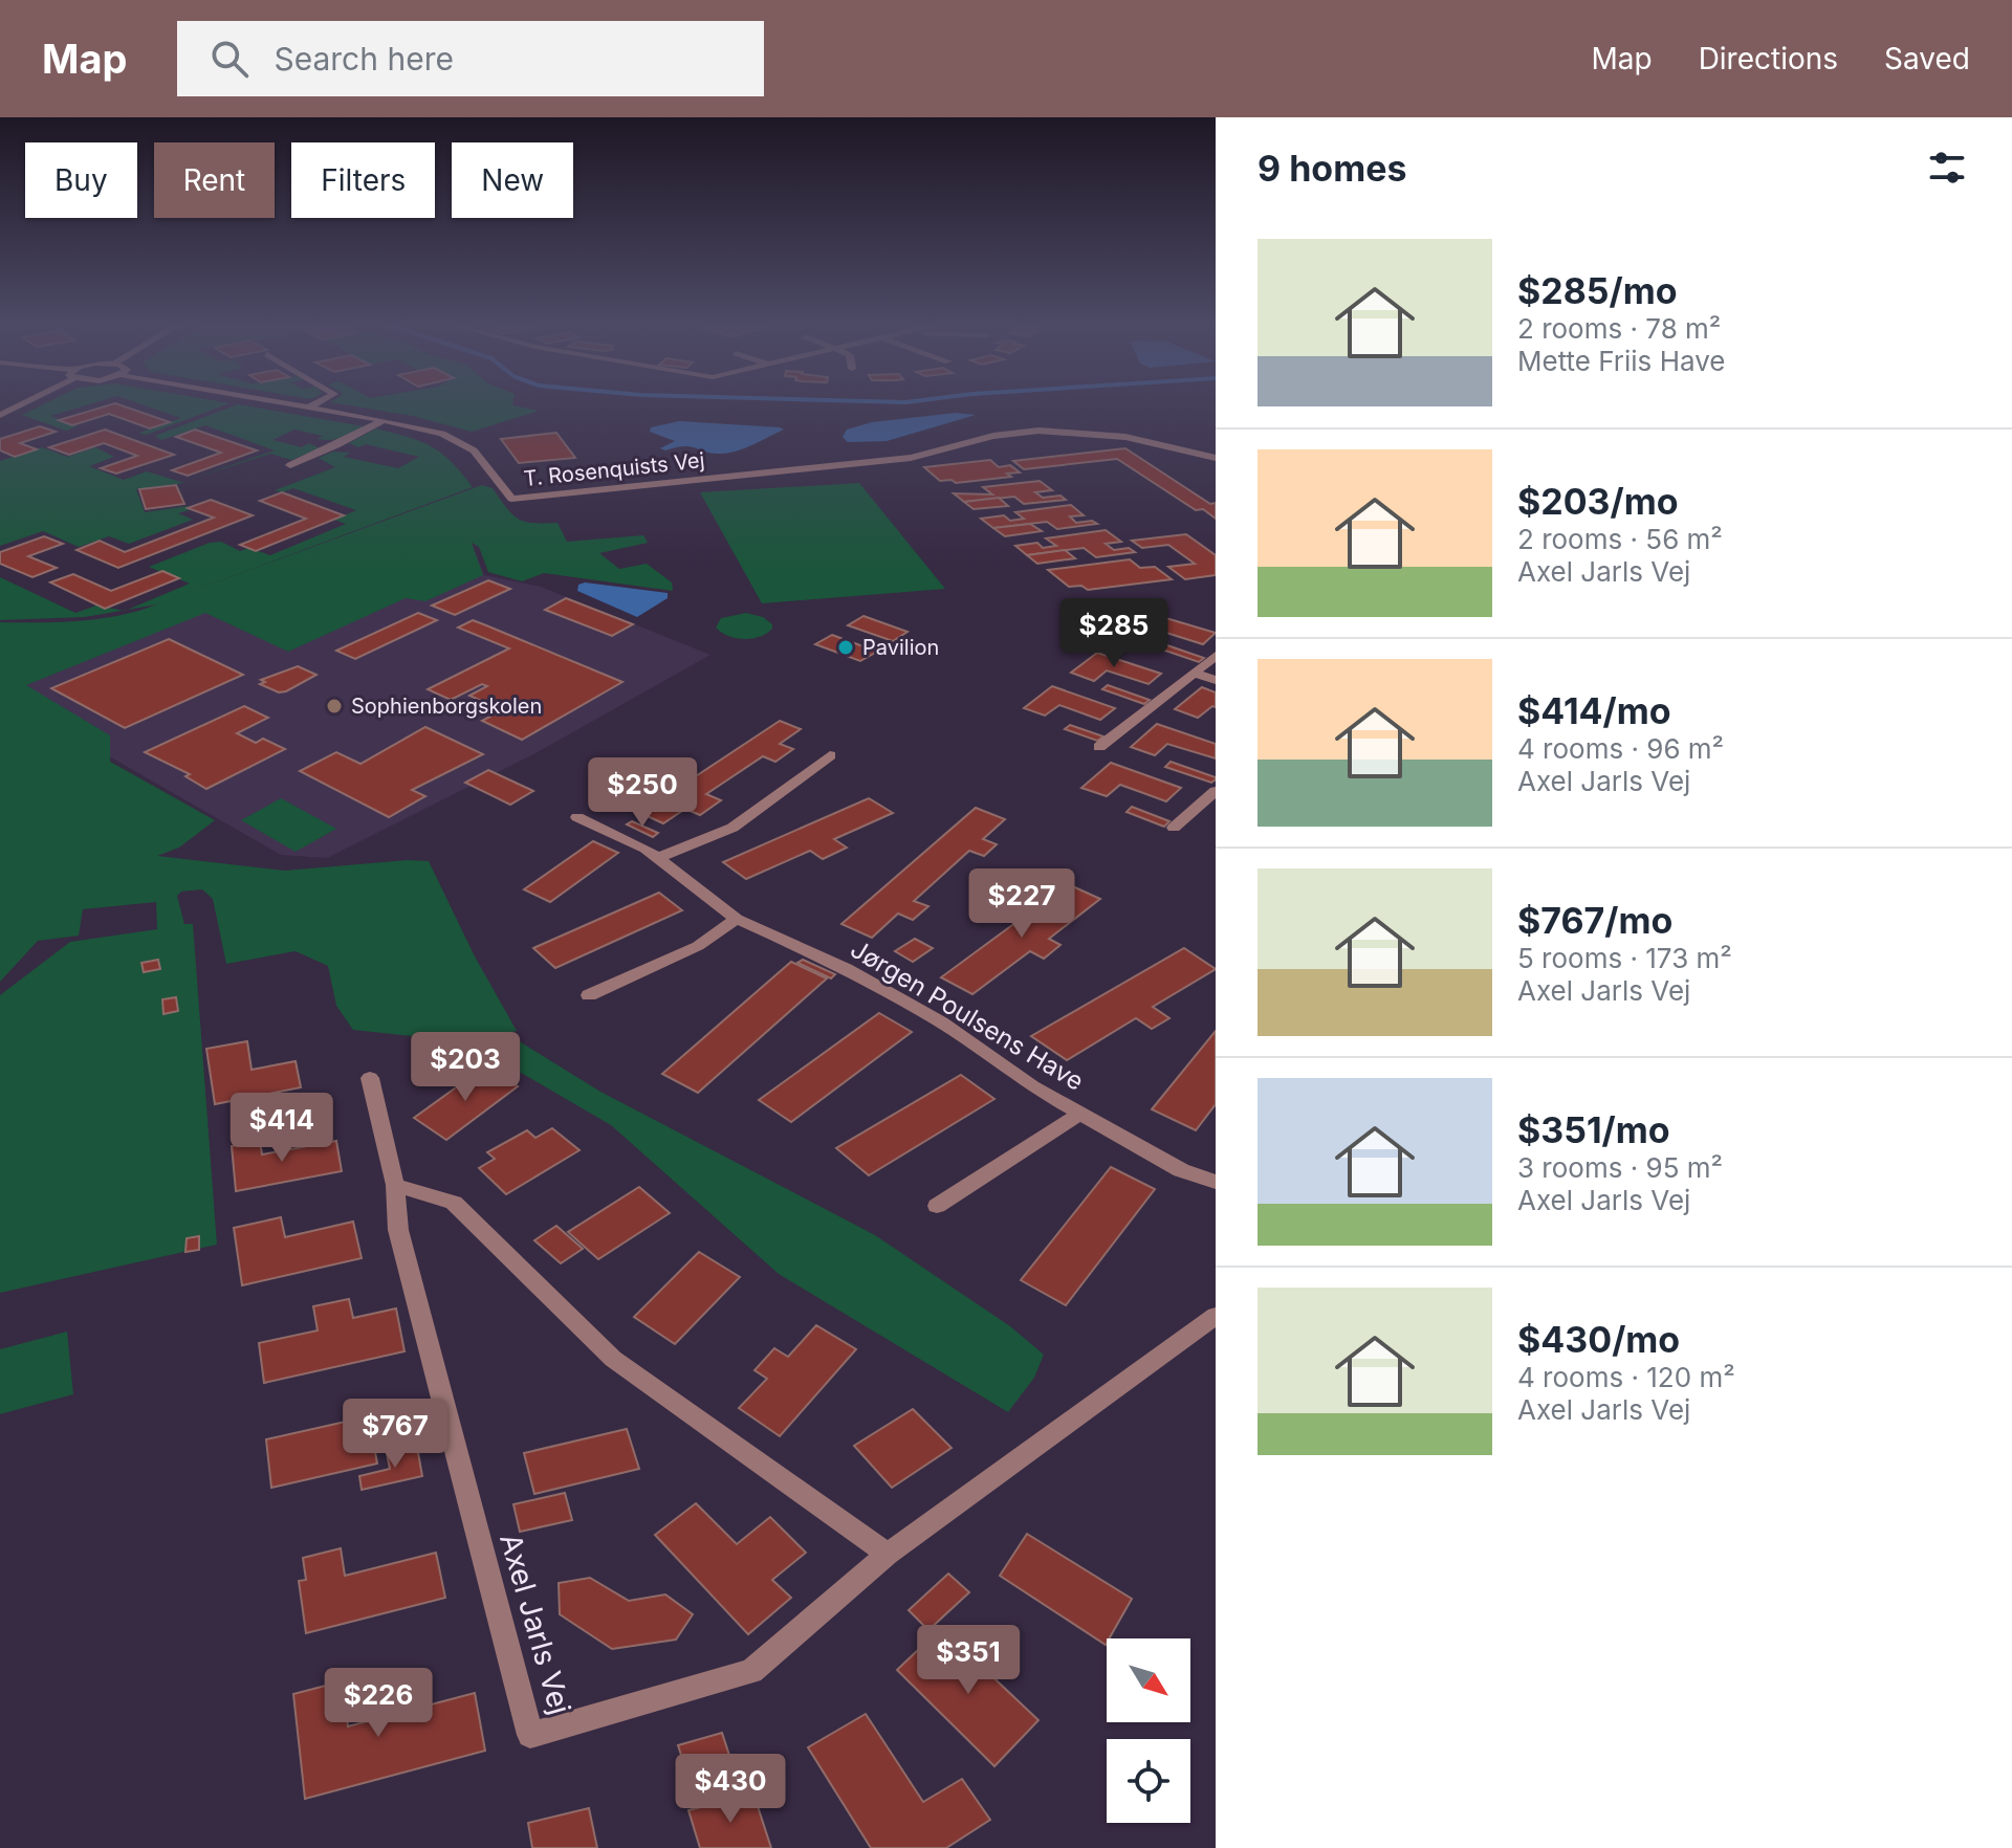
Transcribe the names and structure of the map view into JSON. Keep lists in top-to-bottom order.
{
  "streets": {
    "street": ["T. Rosenquists Vej", "Jørgen Poulsens Have", "Axel Jarls Vej"]
  },
  "places": ["Pavilion", "Sophienborgskolen"],
  "north": "bottom right",
  "page": {
    "header": "Map",
    "search": "Search here",
    "nav": ["Map", "Directions", "Saved"],
    "heading": "9 homes",
    "chip": [
      "Buy",
      "Rent",
      "Filters",
      "New"
    ],
    "list": [
      {
        "name": "$285/mo",
        "note": "2 rooms · 78 m² · Mette Friis Have"
      },
      {
        "name": "$203/mo",
        "note": "2 rooms · 56 m² · Axel Jarls Vej"
      },
      {
        "name": "$414/mo",
        "note": "4 rooms · 96 m² · Axel Jarls Vej"
      },
      {
        "name": "$767/mo",
        "note": "5 rooms · 173 m² · Axel Jarls Vej"
      },
      {
        "name": "$351/mo",
        "note": "3 rooms · 95 m² · Axel Jarls Vej"
      },
      {
        "name": "$430/mo",
        "note": "4 rooms · 120 m² · Axel Jarls Vej"
      }
    ],
    "price": [
      "$285",
      "$250",
      "$227",
      "$203",
      "$414",
      "$767",
      "$351",
      "$226",
      "$430"
    ]
  }
}
